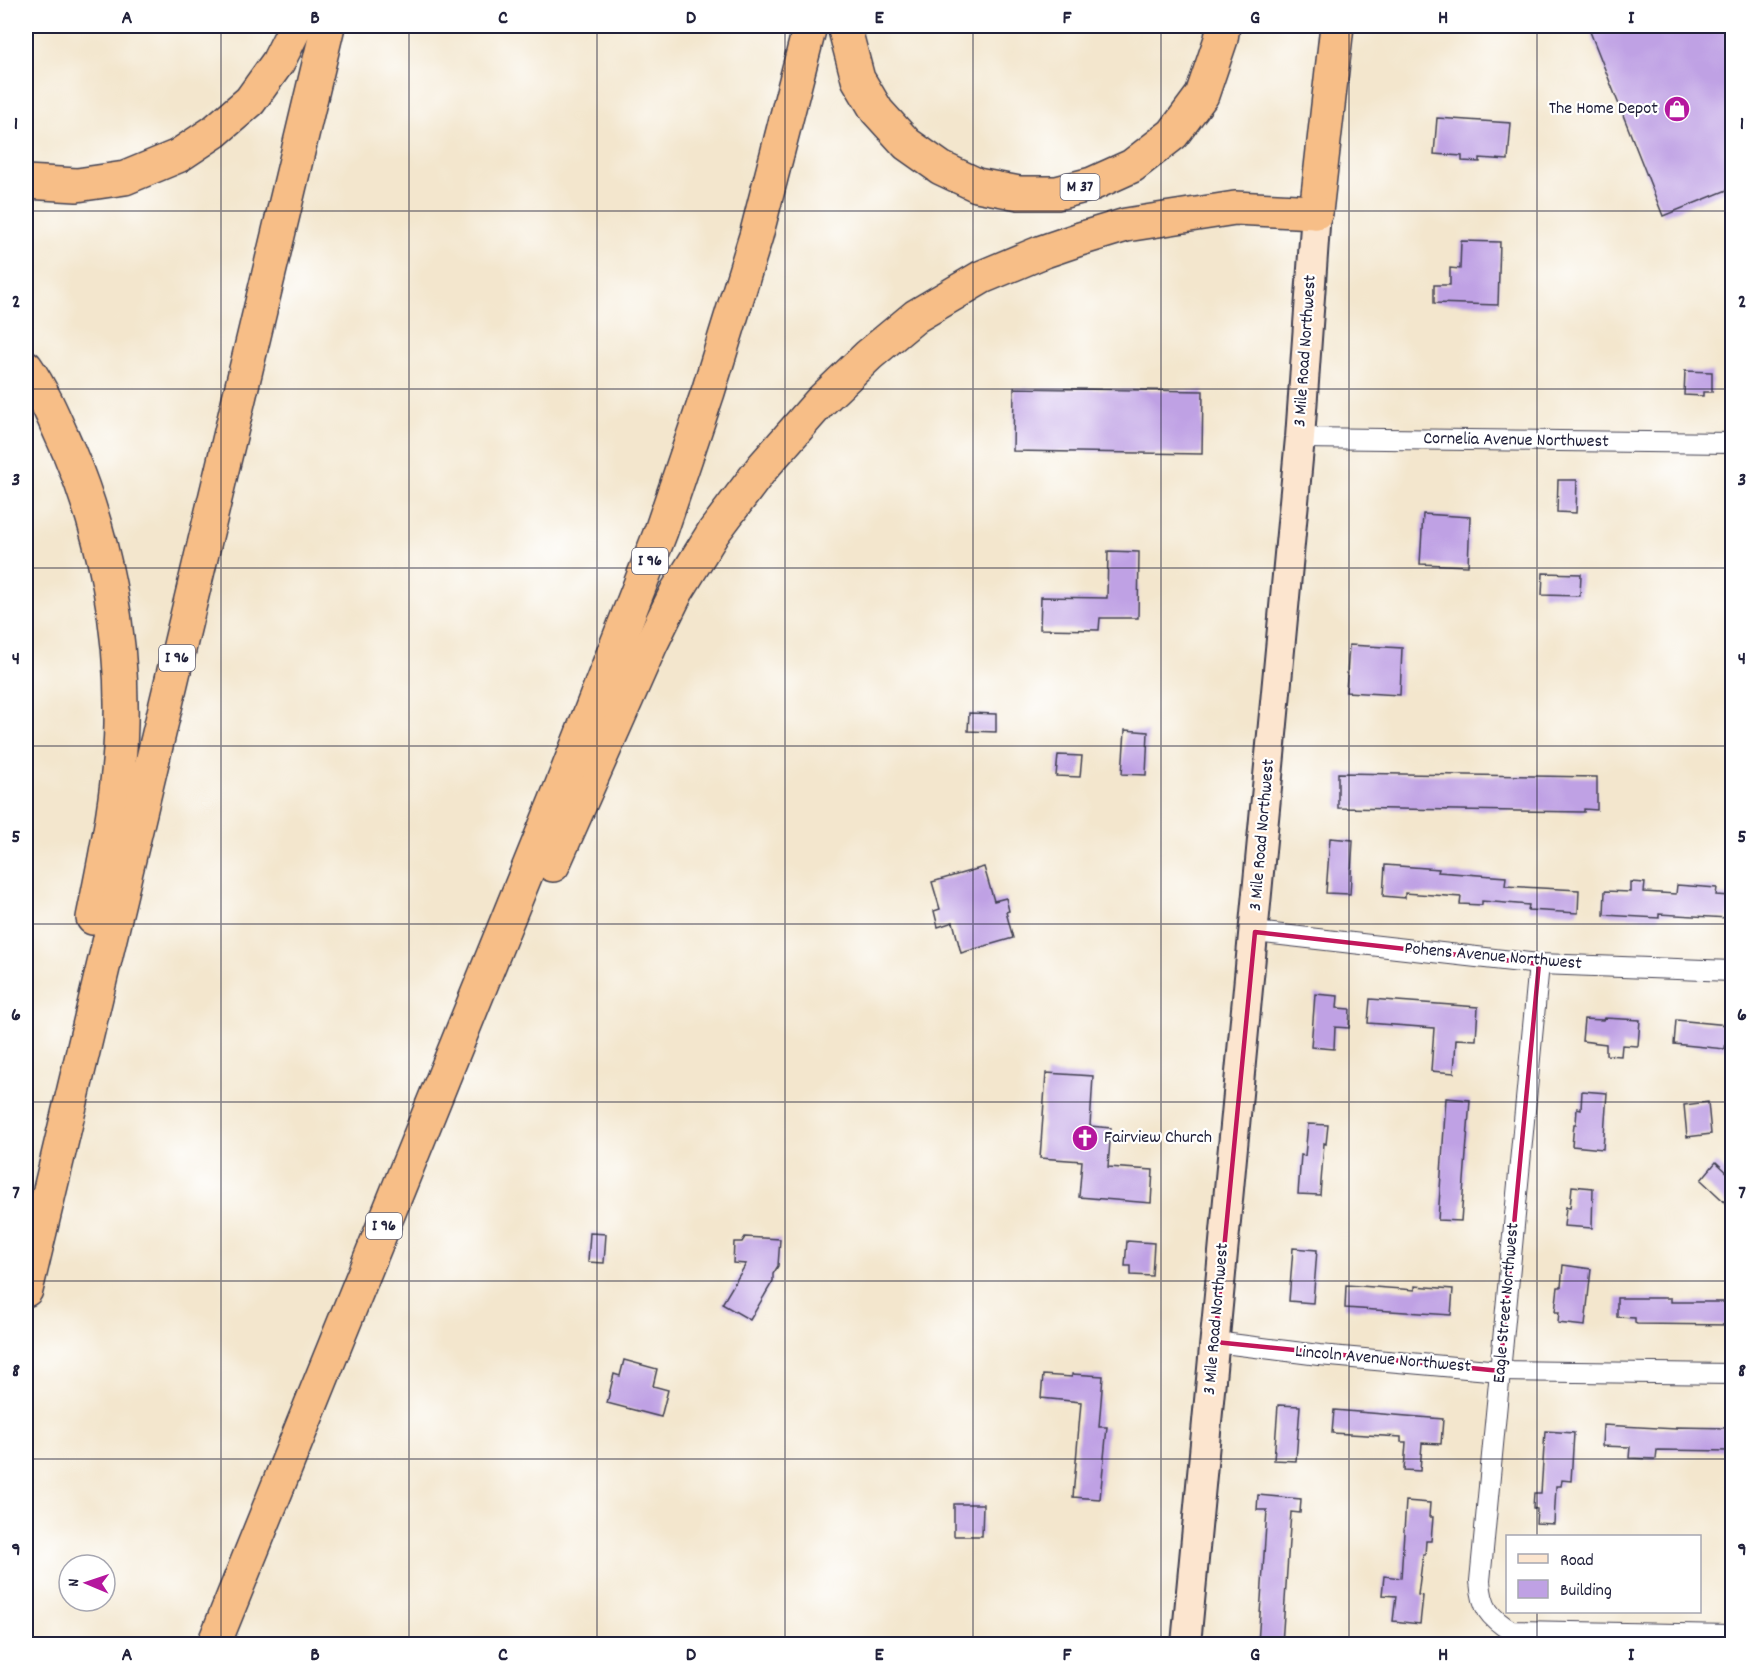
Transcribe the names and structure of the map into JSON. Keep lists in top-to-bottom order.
{
  "streets": {
    "highway": ["M 37", "3 Mile Road Northwest", "I 96"],
    "street": [
      "Cornelia Avenue Northwest",
      "Pohens Avenue Northwest",
      "Eagle Street Northwest",
      "Lincoln Avenue Northwest"
    ]
  },
  "crossings": [
    ["3 Mile Road Northwest", "Cornelia Avenue Northwest"],
    ["3 Mile Road Northwest", "Pohens Avenue Northwest"],
    ["3 Mile Road Northwest", "Lincoln Avenue Northwest"],
    ["Pohens Avenue Northwest", "Eagle Street Northwest"],
    ["Eagle Street Northwest", "Lincoln Avenue Northwest"]
  ],
  "places": {
    "shop": ["The Home Depot"],
    "church": ["Fairview Church"]
  },
  "legend": ["Road", "Building"],
  "north": "left",
  "grid": {
    "columns": [
      "A",
      "B",
      "C",
      "D",
      "E",
      "F",
      "G",
      "H",
      "I"
    ],
    "rows": [
      "1",
      "2",
      "3",
      "4",
      "5",
      "6",
      "7",
      "8",
      "9"
    ]
  }
}
